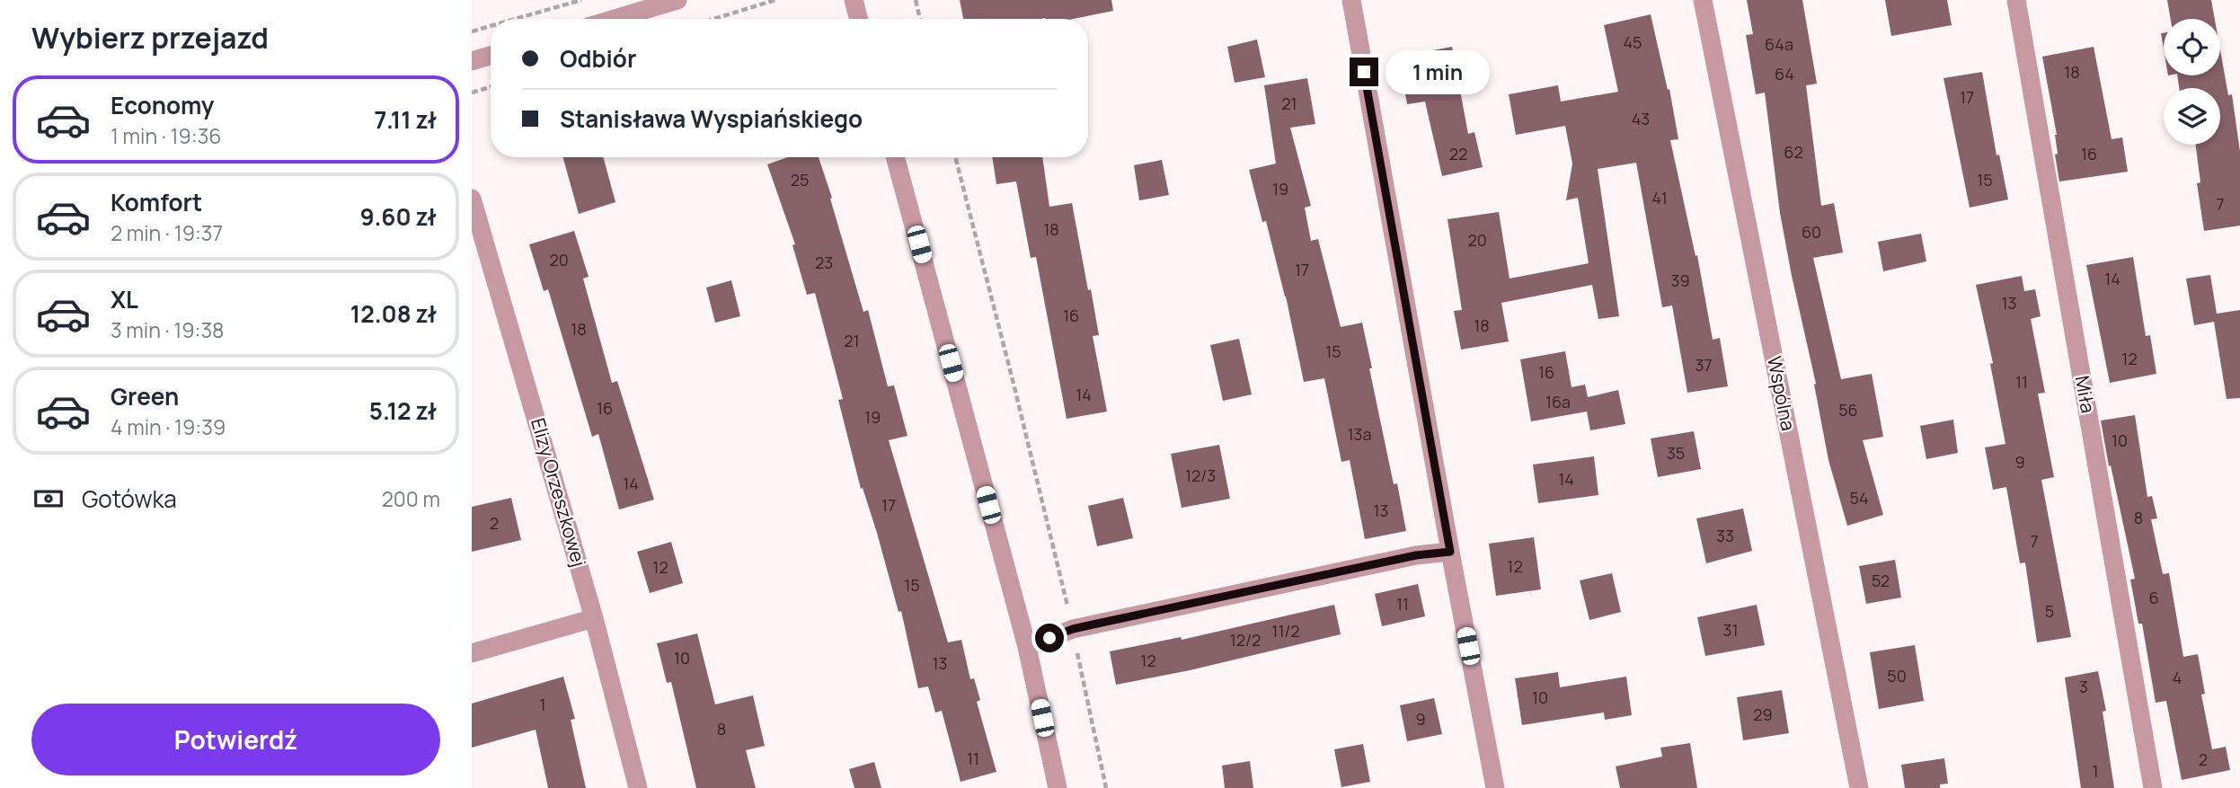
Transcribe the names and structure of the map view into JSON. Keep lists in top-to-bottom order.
{
  "streets": {
    "street": ["Wspólna", "Miła", "Elizy Orzeszkowej"]
  },
  "house_numbers": [
    "45",
    "64a",
    "18",
    "64",
    "17",
    "21",
    "43",
    "62",
    "22",
    "16",
    "25",
    "15",
    "19",
    "41",
    "7",
    "18",
    "60",
    "20",
    "20",
    "23",
    "17",
    "14",
    "39",
    "13",
    "16",
    "18",
    "18",
    "21",
    "15",
    "12",
    "37",
    "16",
    "11",
    "14",
    "16a",
    "16",
    "56",
    "19",
    "13a",
    "10",
    "35",
    "9",
    "12/3",
    "14",
    "14",
    "54",
    "17",
    "13",
    "8",
    "2",
    "33",
    "7",
    "12",
    "12",
    "52",
    "15",
    "6",
    "11",
    "5",
    "31",
    "11/2",
    "12/2",
    "10",
    "12",
    "13",
    "50",
    "4",
    "3",
    "10",
    "1",
    "29",
    "9",
    "8",
    "11",
    "2",
    "1"
  ],
  "page": {
    "heading": "Wybierz przejazd",
    "banner": ["Odbiór", "Stanisława Wyspiańskiego"],
    "bubble": "1 min",
    "list": [
      {
        "name": "Economy",
        "note": "1 min · 19:36",
        "value": "7.11 zł"
      },
      {
        "name": "Komfort",
        "note": "2 min · 19:37",
        "value": "9.60 zł"
      },
      {
        "name": "XL",
        "note": "3 min · 19:38",
        "value": "12.08 zł"
      },
      {
        "name": "Green",
        "note": "4 min · 19:39",
        "value": "5.12 zł"
      }
    ],
    "pay": ["Gotówka", "200 m"],
    "buttons": "Potwierdź"
  }
}
